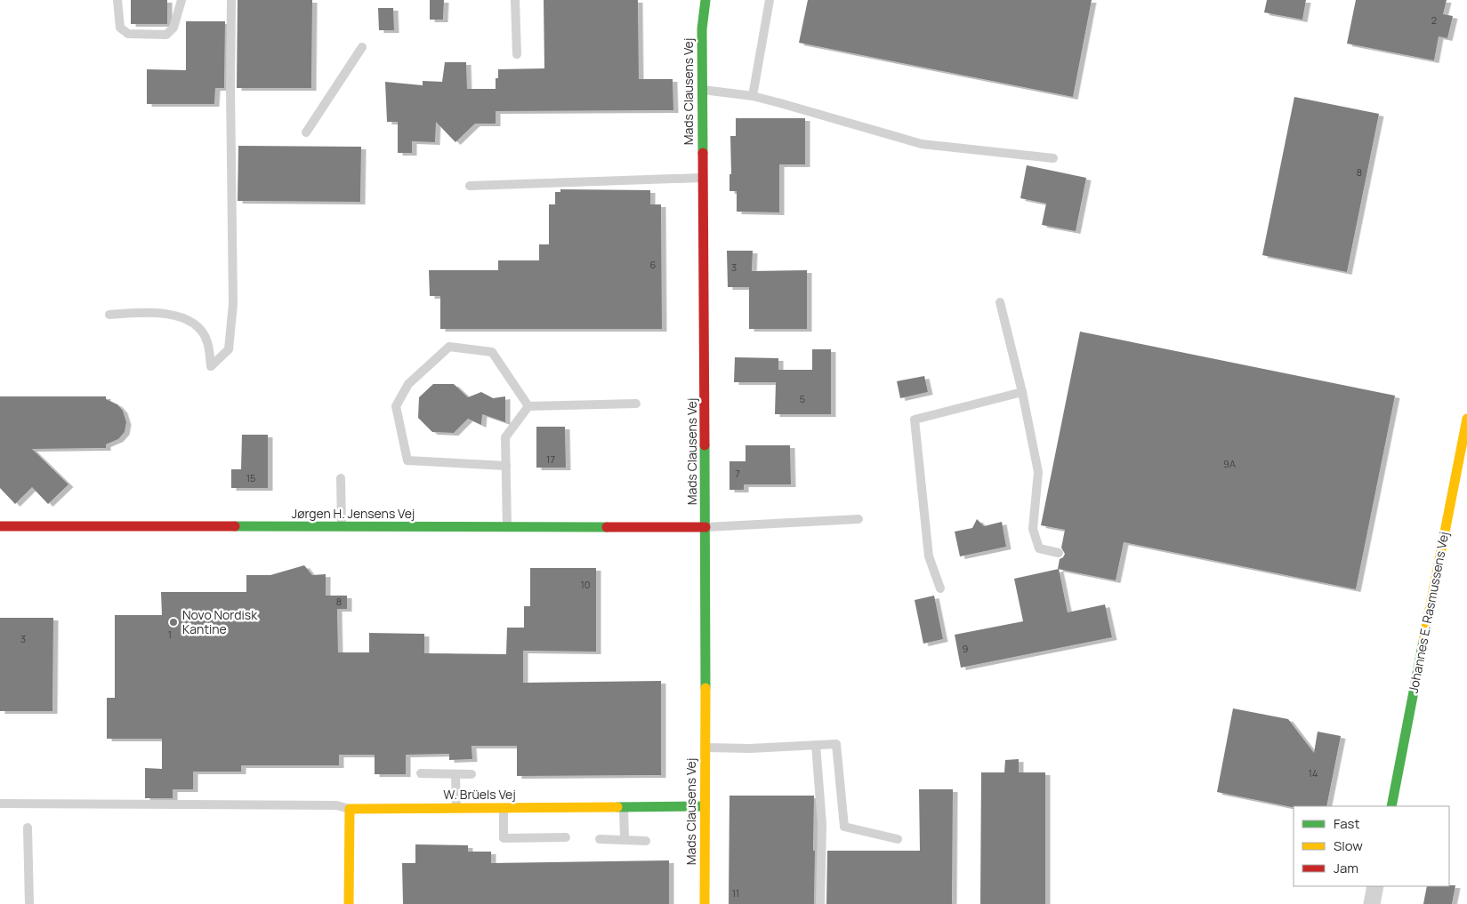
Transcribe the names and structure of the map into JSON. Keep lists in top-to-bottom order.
{
  "streets": {
    "street": [
      "Mads Clausens Vej",
      "Jørgen H. Jensens Vej",
      "Johannes E. Rasmussens Vej",
      "W. Brüels Vej"
    ]
  },
  "crossings": [
    ["Mads Clausens Vej", "Jørgen H. Jensens Vej"],
    ["Mads Clausens Vej", "W. Brüels Vej"]
  ],
  "places": ["Novo Nordisk Kantine"],
  "house_numbers": [
    "2",
    "8",
    "6",
    "3",
    "5",
    "17",
    "9A",
    "7",
    "15",
    "10",
    "8",
    "1",
    "3",
    "9",
    "14",
    "11"
  ],
  "legend": ["Fast", "Slow", "Jam"]
}
